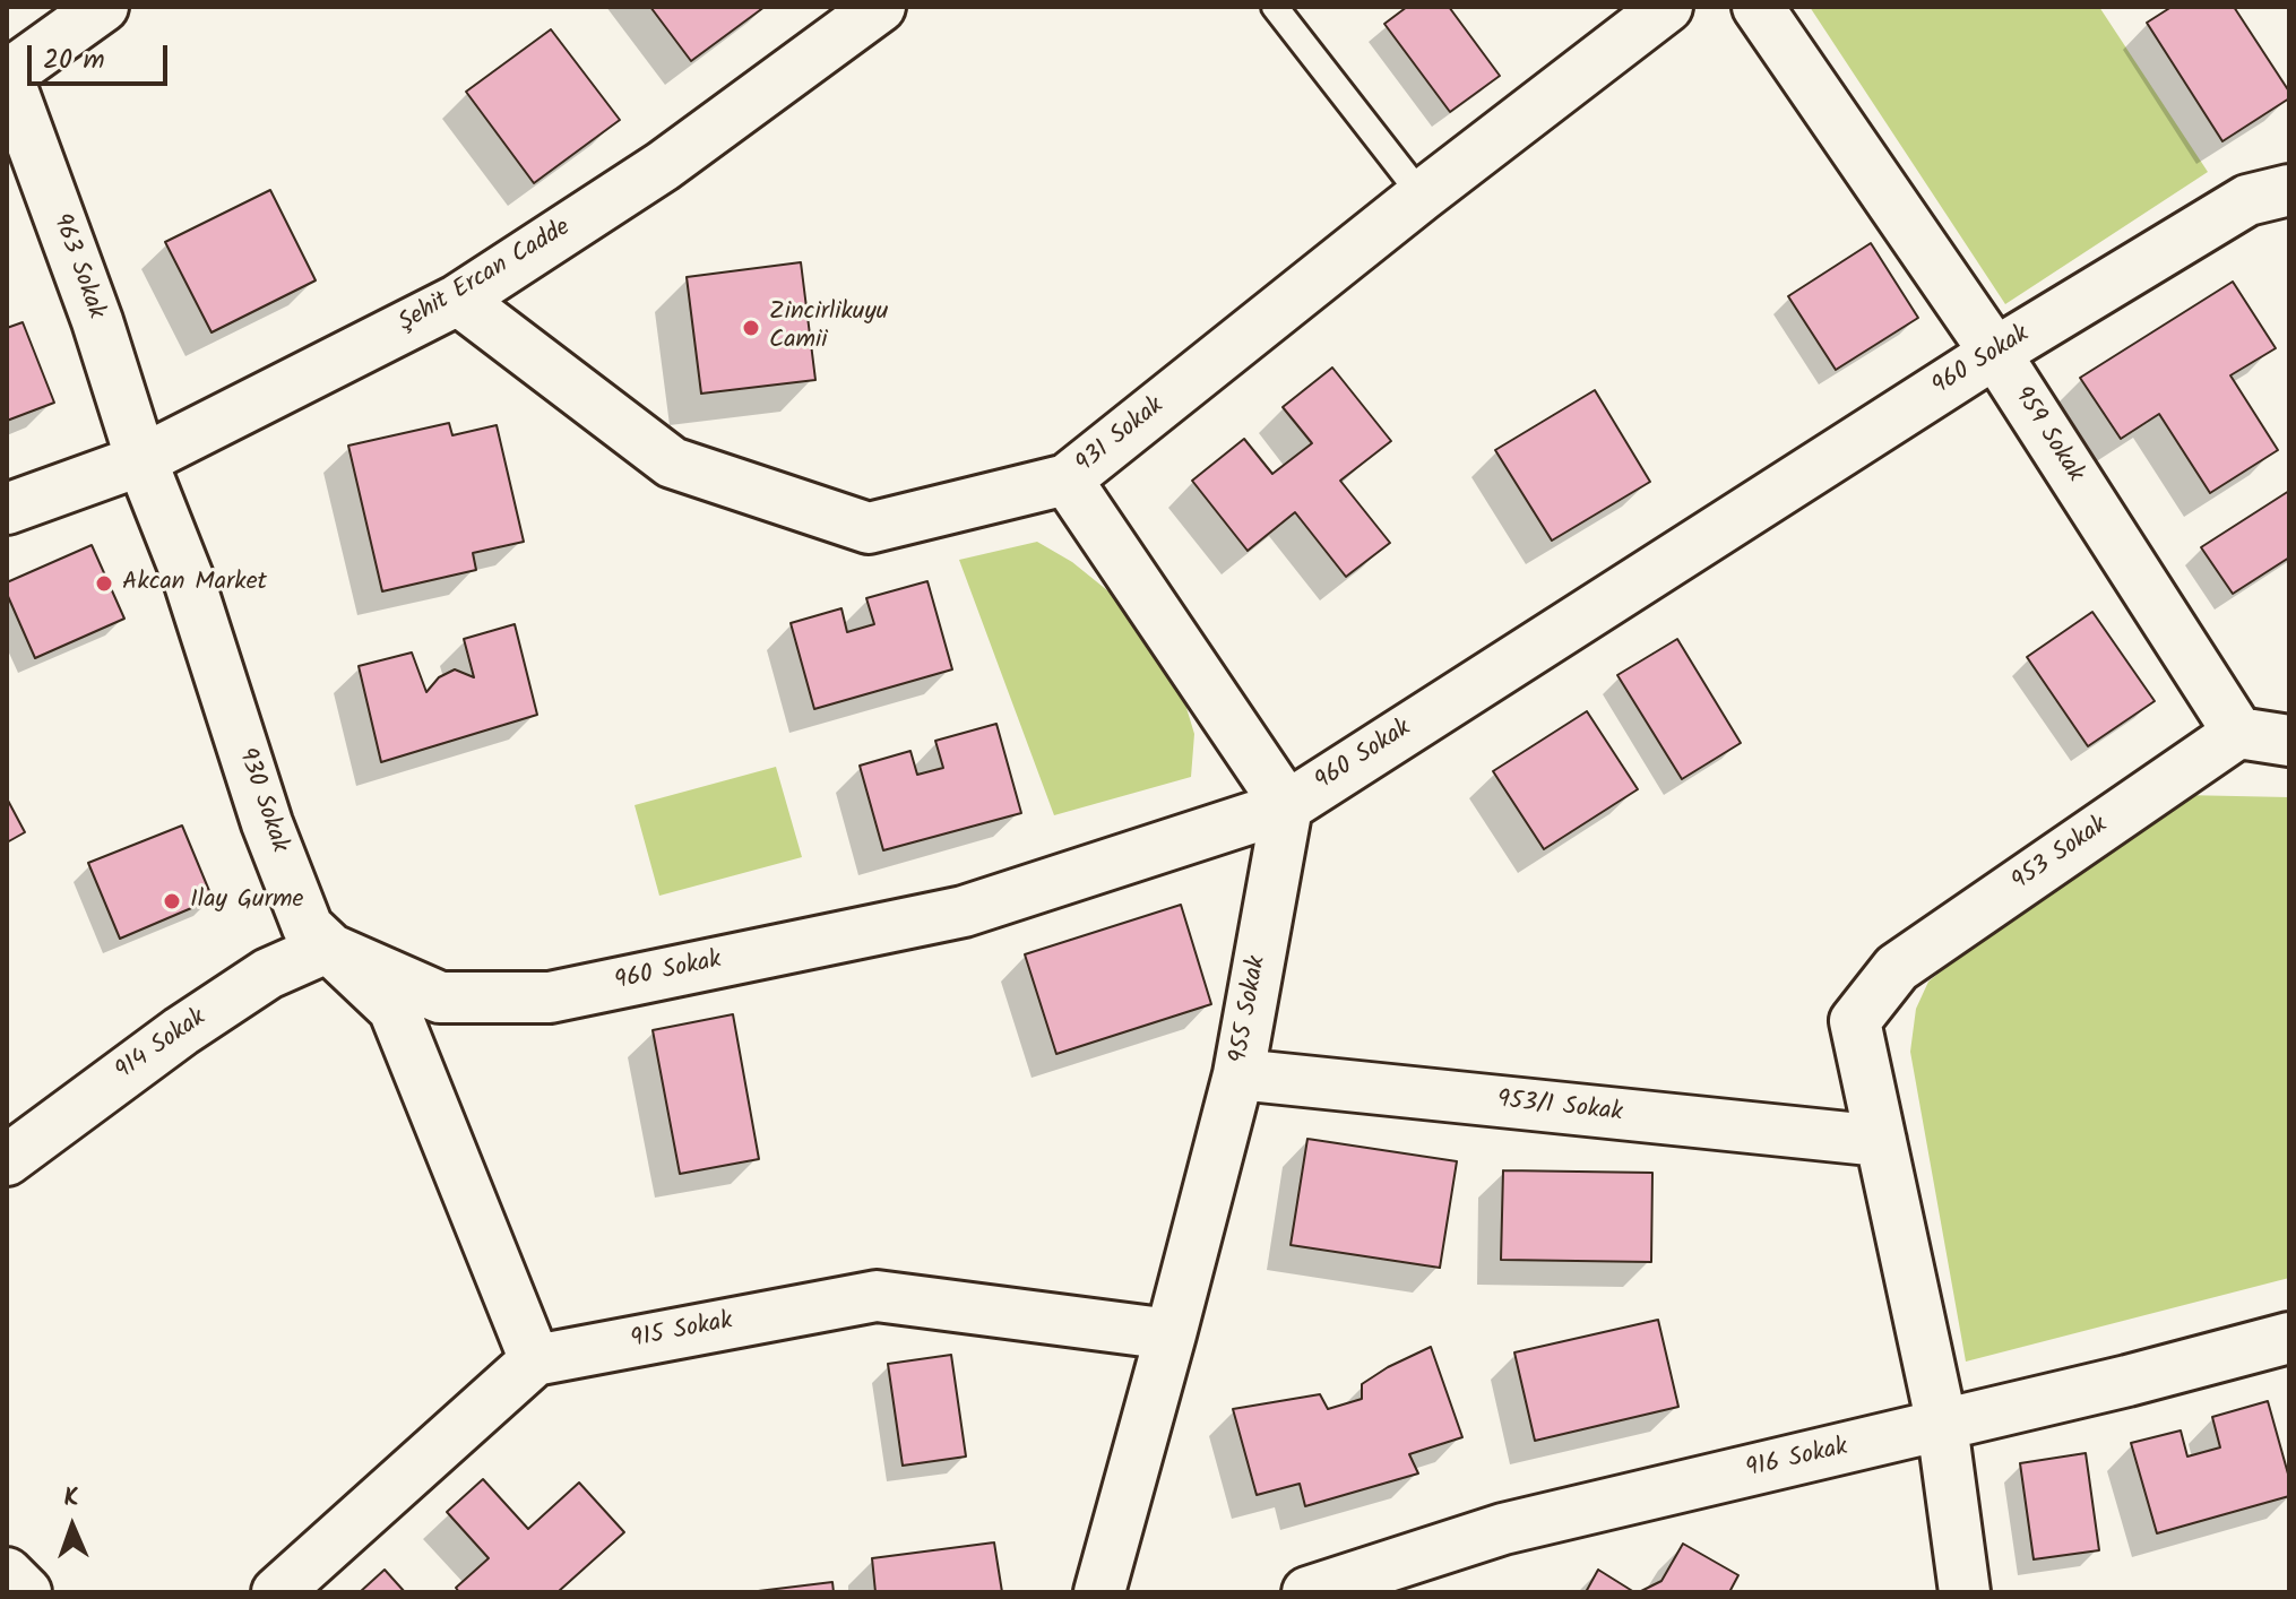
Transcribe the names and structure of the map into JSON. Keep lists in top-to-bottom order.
{
  "streets": {
    "street": [
      "963 Sokak",
      "Şehit Ercan Cadde",
      "960 Sokak",
      "959 Sokak",
      "931 Sokak",
      "930 Sokak",
      "953 Sokak",
      "955 Sokak",
      "914 Sokak",
      "953/1 Sokak",
      "915 Sokak",
      "916 Sokak"
    ]
  },
  "crossings": [
    ["963 Sokak", "Şehit Ercan Cadde"],
    ["963 Sokak", "930 Sokak"],
    ["Şehit Ercan Cadde", "931 Sokak"],
    ["Şehit Ercan Cadde", "930 Sokak"],
    ["960 Sokak", "959 Sokak"],
    ["960 Sokak", "930 Sokak"],
    ["960 Sokak", "955 Sokak"],
    ["960 Sokak", "914 Sokak"],
    ["959 Sokak", "953 Sokak"],
    ["930 Sokak", "914 Sokak"],
    ["930 Sokak", "915 Sokak"],
    ["953 Sokak", "953/1 Sokak"],
    ["955 Sokak", "953/1 Sokak"],
    ["955 Sokak", "915 Sokak"]
  ],
  "places": ["Zincirlikuyu Camii", "Akcan Market", "Ilay Gurme"],
  "scale_bar": "20 m",
  "north": "top"
}
